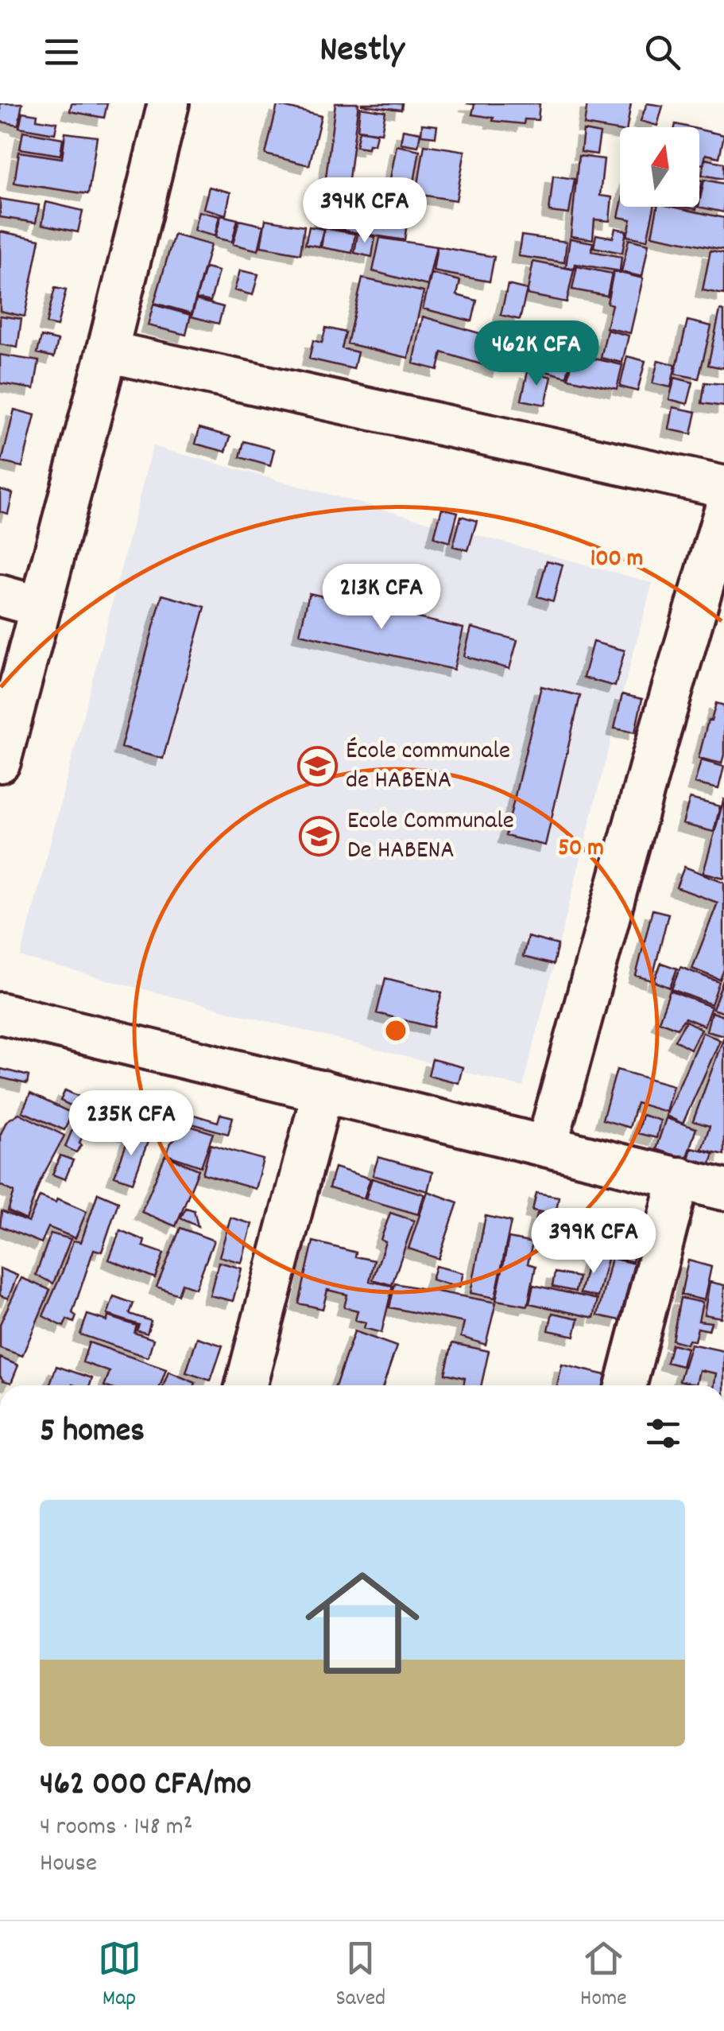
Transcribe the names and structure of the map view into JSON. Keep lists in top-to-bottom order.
{
  "places": {
    "school or university": ["École communale de HABENA", "Ecole Communale De HABENA"]
  },
  "north": "top",
  "page": {
    "header": "Nestly",
    "price": [
      "394K CFA",
      "462K CFA",
      "213K CFA",
      "235K CFA",
      "399K CFA"
    ],
    "heading": "5 homes",
    "list": [
      {
        "name": "462 000 CFA/mo",
        "note": "4 rooms · 148 m² · House"
      }
    ],
    "tabs": ["Map", "Saved", "Home"]
  },
  "rings": ["100 m", "50 m"]
}
